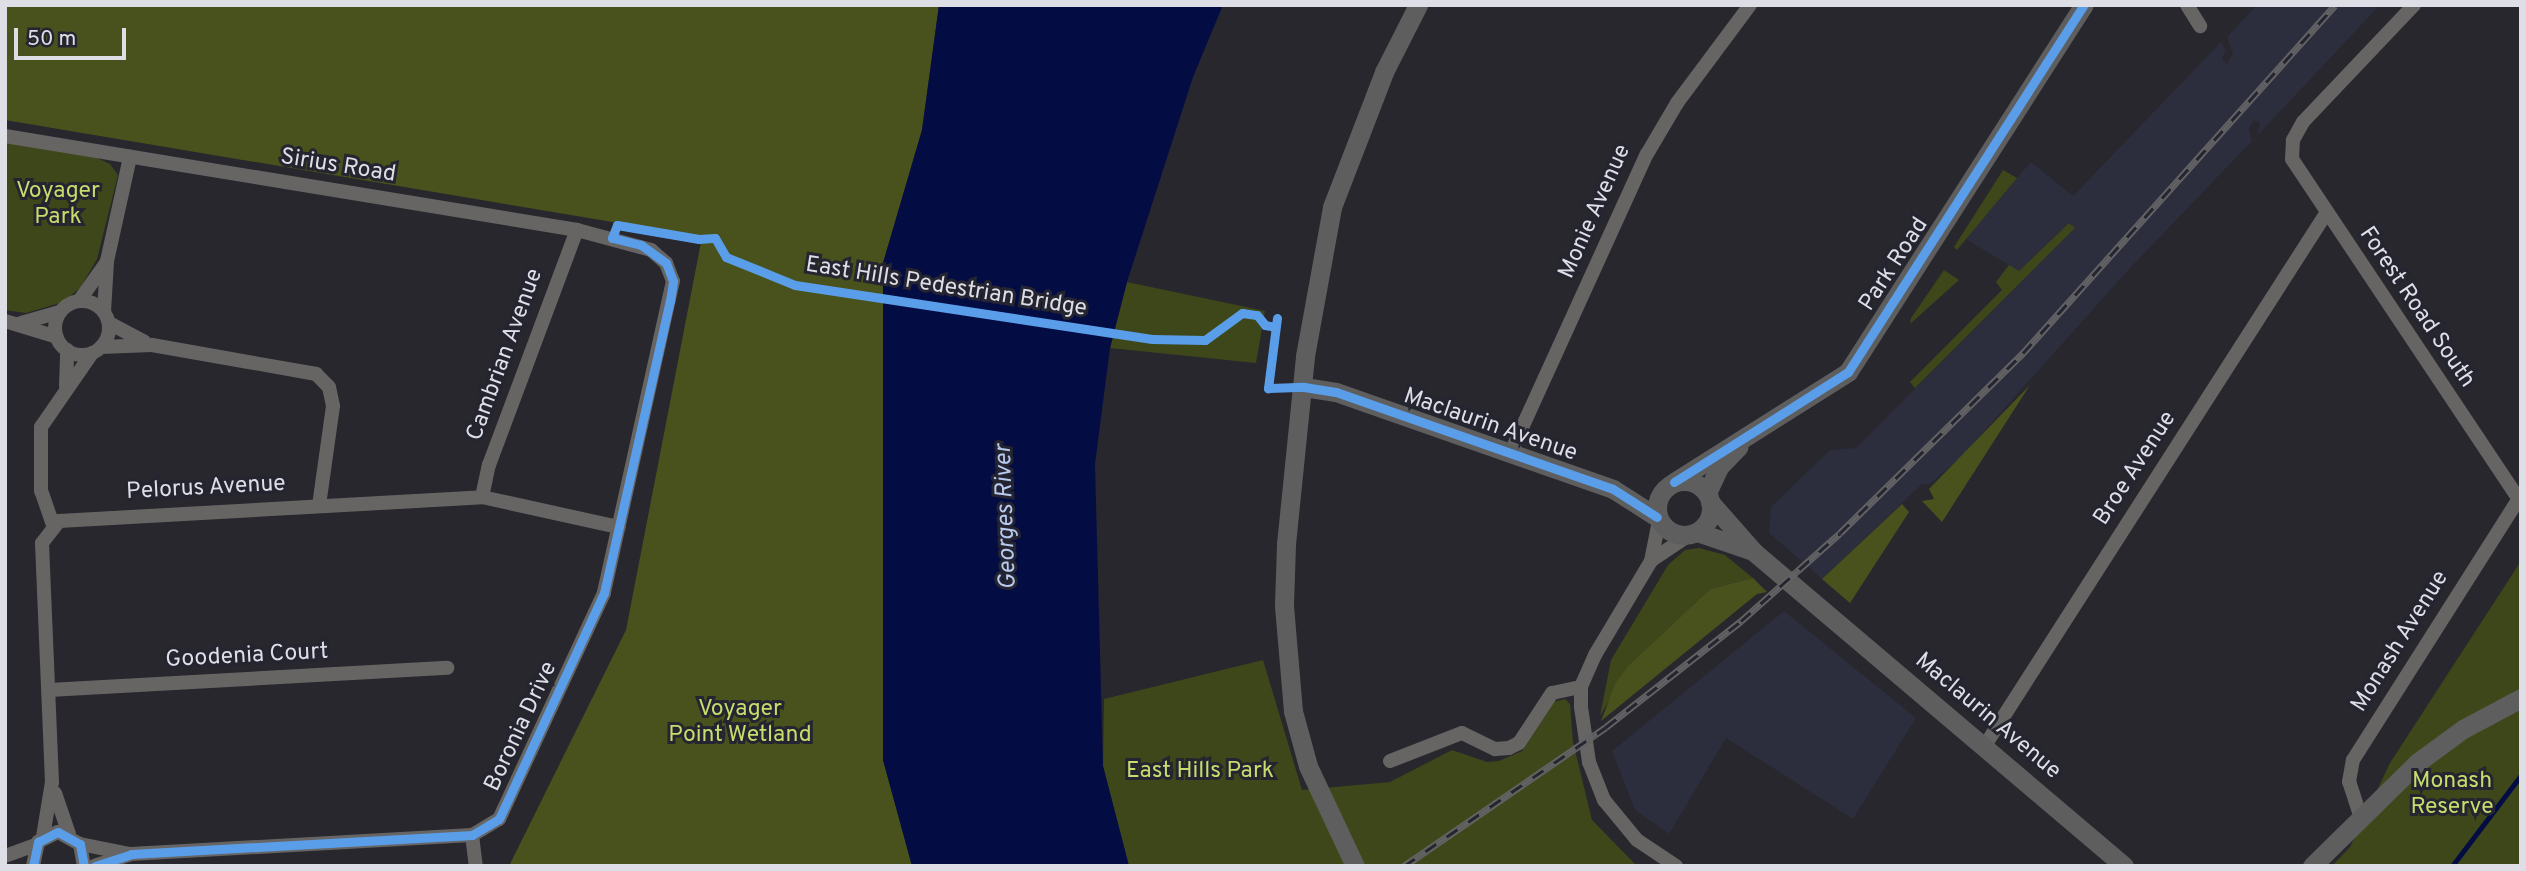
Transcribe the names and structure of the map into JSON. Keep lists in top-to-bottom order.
{
  "streets": {
    "main road": ["Park Road", "Maclaurin Avenue"],
    "street": [
      "Sirius Road",
      "Monie Avenue",
      "Forest Road South",
      "Cambrian Avenue",
      "Broe Avenue",
      "Pelorus Avenue",
      "Monash Avenue",
      "Goodenia Court",
      "Boronia Drive"
    ],
    "cycle path": ["East Hills Pedestrian Bridge"]
  },
  "crossings": [
    ["Sirius Road", "Cambrian Avenue"],
    ["Sirius Road", "Boronia Drive"],
    ["Monie Avenue", "Maclaurin Avenue"],
    ["Park Road", "Maclaurin Avenue"],
    ["Forest Road South", "Broe Avenue"],
    ["Forest Road South", "Monash Avenue"],
    ["Cambrian Avenue", "Pelorus Avenue"],
    ["Maclaurin Avenue", "Broe Avenue"],
    ["Pelorus Avenue", "Boronia Drive"]
  ],
  "water": ["Georges River"],
  "parks": [
    "Voyager Park",
    "Voyager Point Wetland",
    "East Hills Park",
    "Monash Reserve"
  ],
  "scale_bar": "50 m"
}
